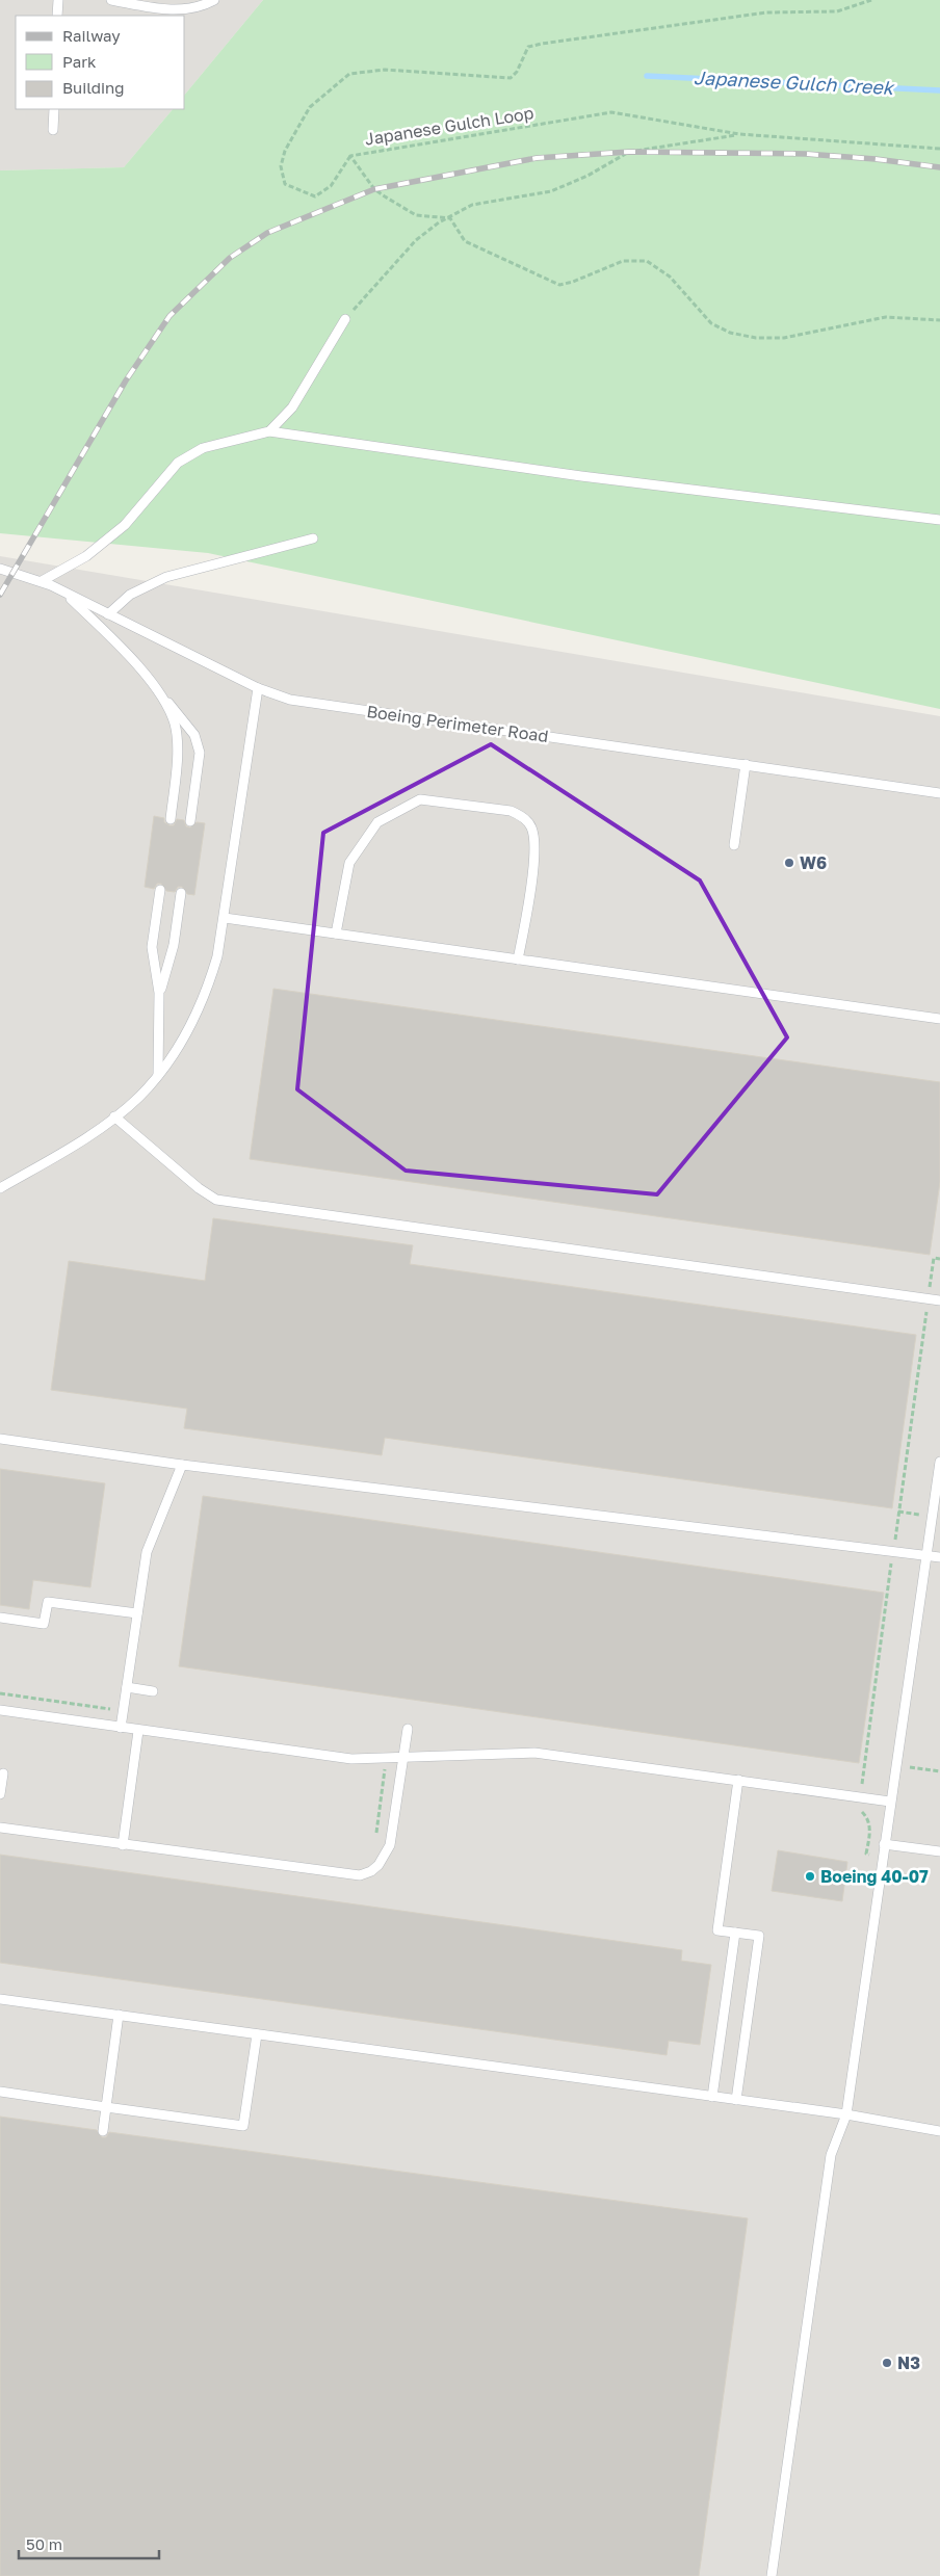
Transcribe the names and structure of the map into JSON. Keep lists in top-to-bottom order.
{
  "streets": {
    "lane": ["Boeing Perimeter Road"],
    "path": ["Japanese Gulch Loop"]
  },
  "water": ["Japanese Gulch Creek"],
  "places": ["W6", "Boeing 40-07", "N3"],
  "legend": ["Railway", "Park", "Building"],
  "scale_bar": "50 m"
}
